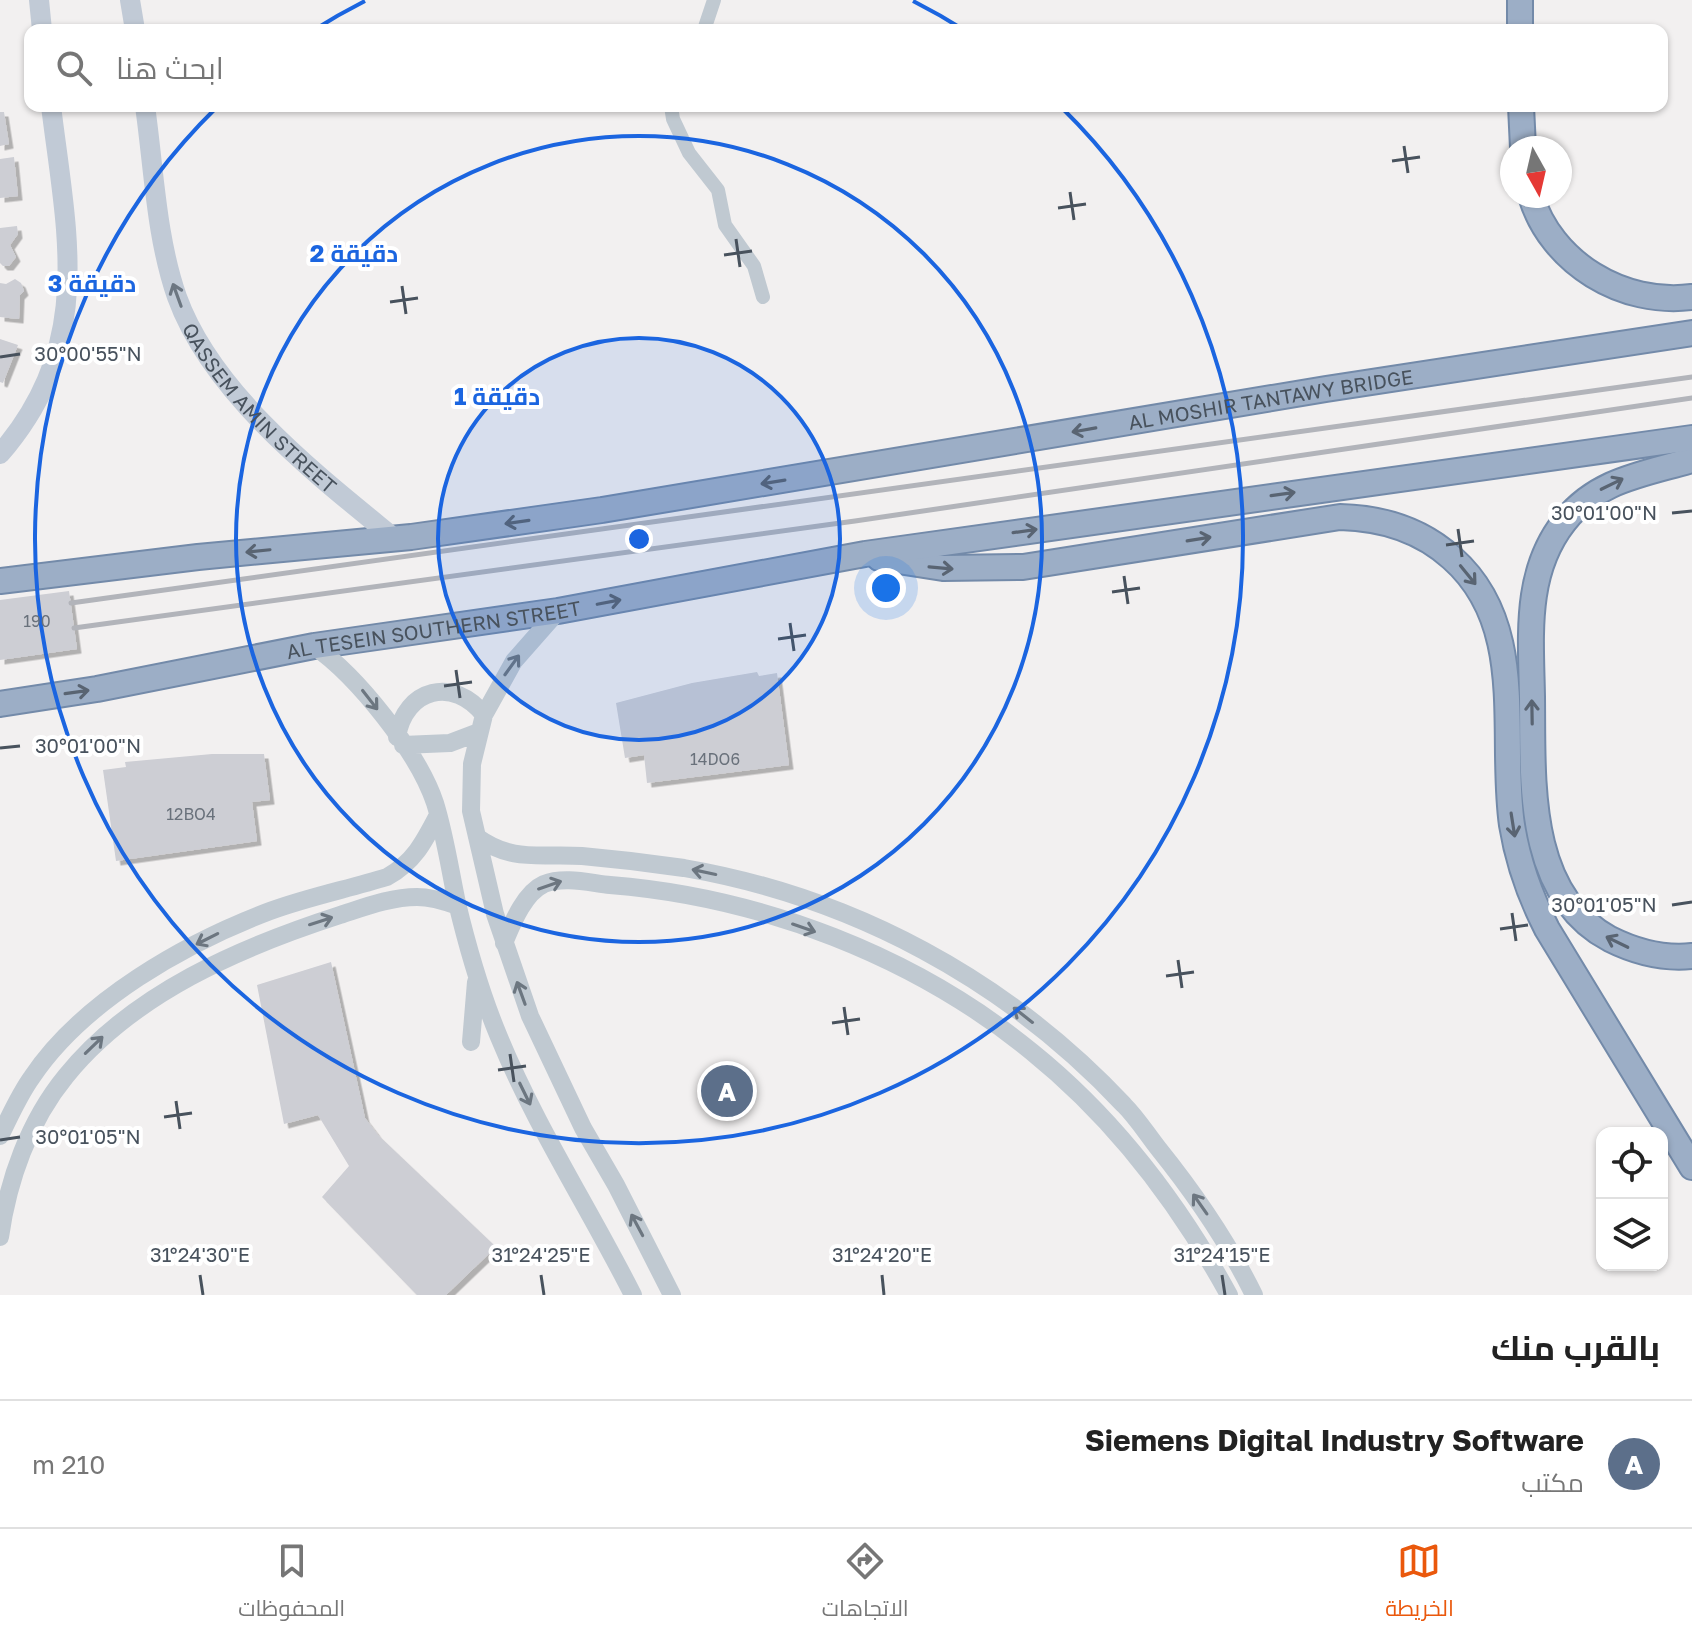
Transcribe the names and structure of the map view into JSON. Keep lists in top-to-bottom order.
{
  "streets": {
    "highway": ["AL MOSHIR TANTAWY BRIDGE", "AL TESEIN SOUTHERN STREET"],
    "main road": ["QASSEM AMIN STREET"]
  },
  "crossings": [
    ["AL MOSHIR TANTAWY BRIDGE", "QASSEM AMIN STREET"]
  ],
  "one_way": ["QASSEM AMIN STREET"],
  "house_numbers": ["190", "14DO6", "12BO4"],
  "north": "bottom",
  "page": {
    "search": "ابحث هنا",
    "pins": "A",
    "heading": "بالقرب منك",
    "list": [
      {
        "mark": "A",
        "name": "Siemens Digital Industry Software",
        "note": "مكتب",
        "value": "210 m"
      }
    ],
    "nav": ["الخريطة", "الاتجاهات", "المحفوظات"]
  },
  "coordinates": [
    "30°00'55\"N",
    "30°01'00\"N",
    "30°01'05\"N",
    "31°24'30\"E",
    "31°24'25\"E",
    "31°24'20\"E",
    "31°24'15\"E"
  ],
  "rings": ["2 دقيقة", "3 دقيقة", "1 دقيقة"]
}
